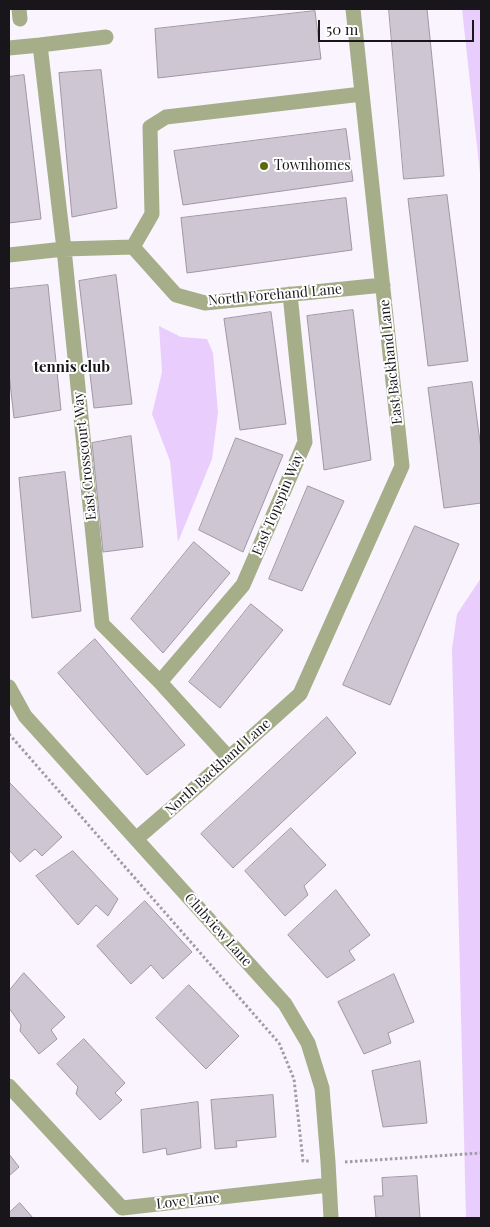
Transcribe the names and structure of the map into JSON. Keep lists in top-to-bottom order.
{
  "streets": {
    "street": [
      "North Forehand Lane",
      "East Backhand Lane",
      "East Crosscourt Way",
      "East Topspin Way",
      "North Backhand Lane",
      "Clubview Lane",
      "Love Lane"
    ]
  },
  "crossings": [
    ["North Forehand Lane", "East Backhand Lane"],
    ["North Forehand Lane", "East Topspin Way"],
    ["East Backhand Lane", "North Backhand Lane"],
    ["East Crosscourt Way", "East Topspin Way"],
    ["East Crosscourt Way", "North Backhand Lane"],
    ["North Backhand Lane", "Clubview Lane"],
    ["Clubview Lane", "Love Lane"]
  ],
  "districts": ["tennis club"],
  "places": ["Townhomes"],
  "scale_bar": "50 m"
}
